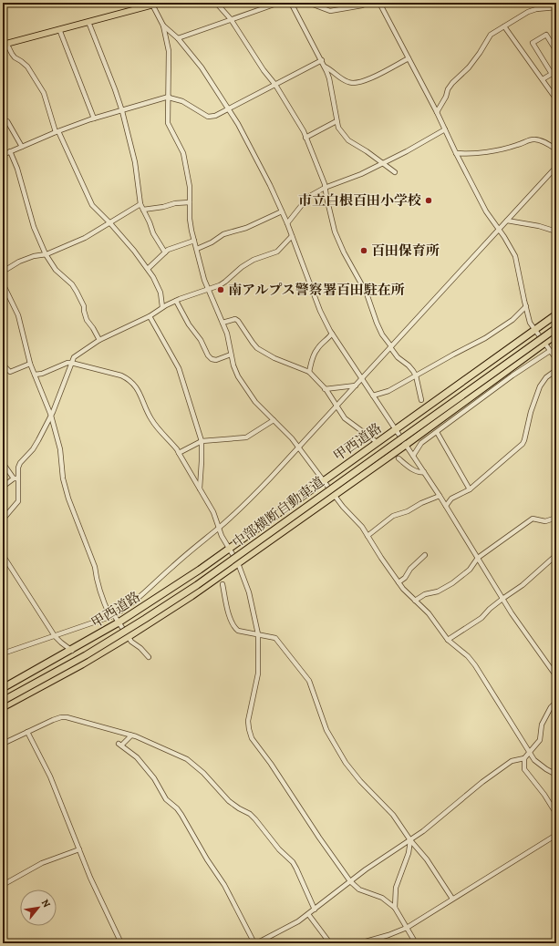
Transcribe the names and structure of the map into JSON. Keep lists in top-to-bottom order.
{
  "streets": {
    "highway": ["甲西道路", "中部横断自動車道"]
  },
  "places": ["市立白根百田小学校", "百田保育所", "南アルプス警察署百田駐在所"],
  "north": "top right"
}
